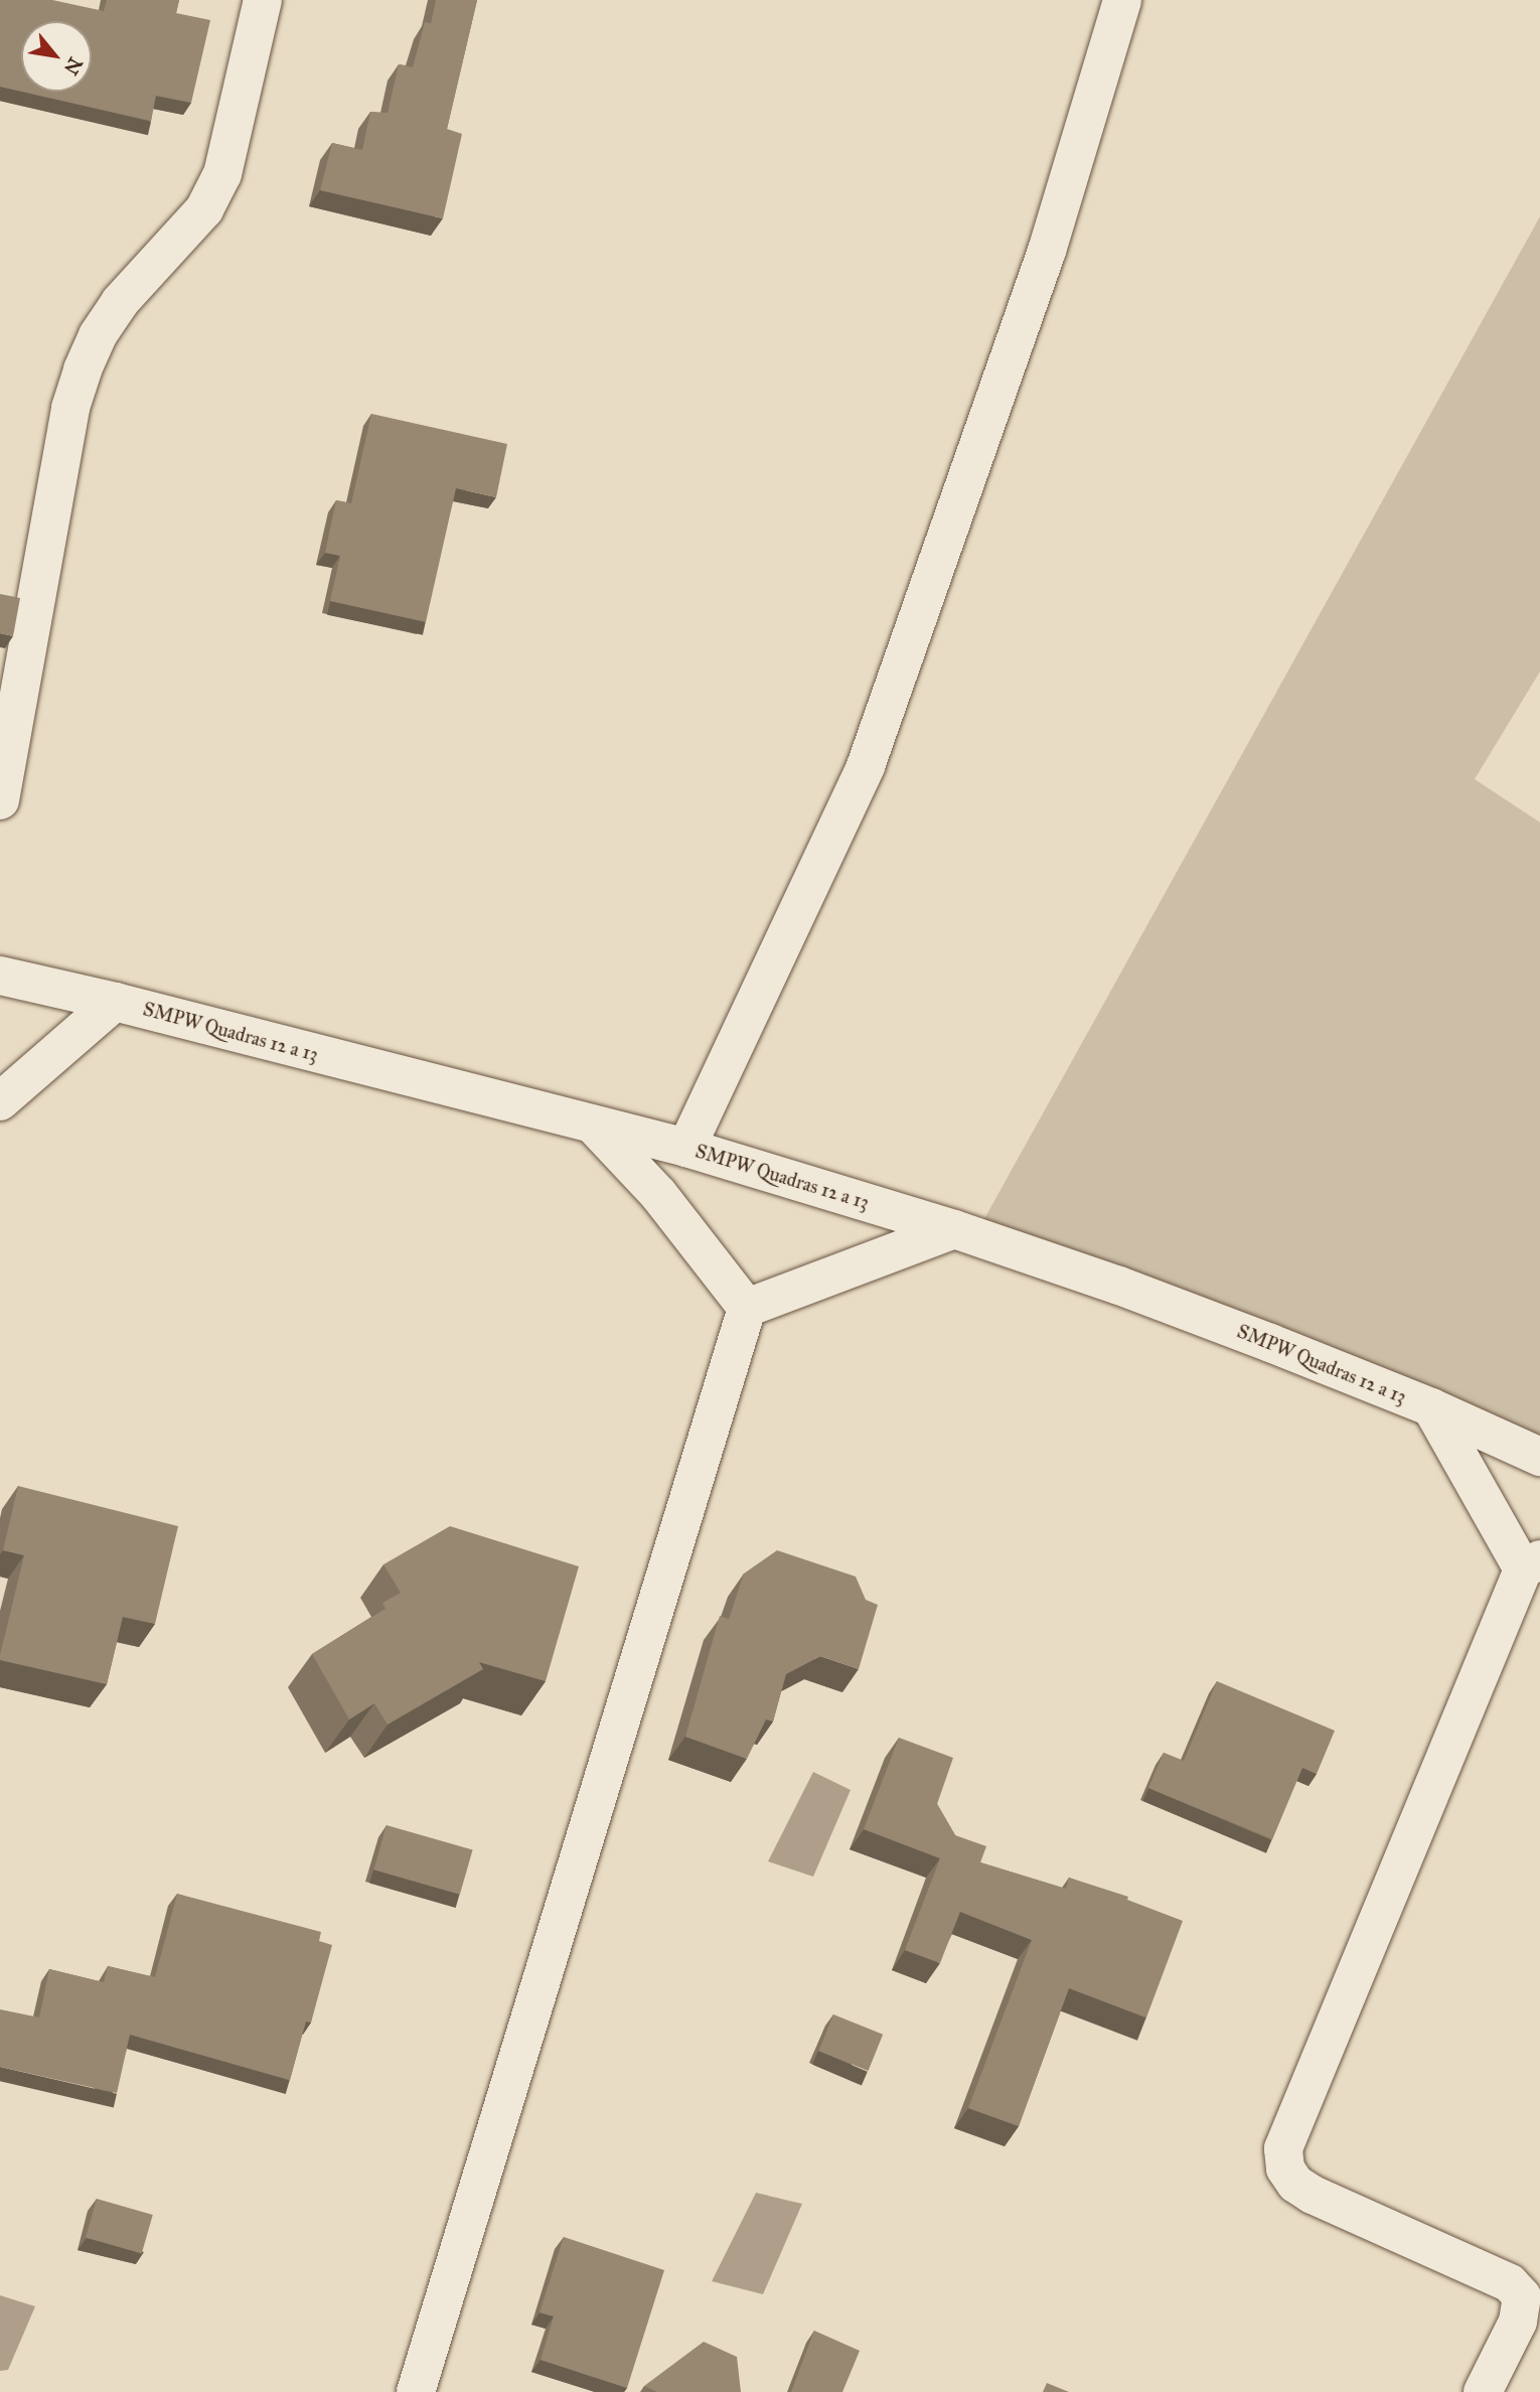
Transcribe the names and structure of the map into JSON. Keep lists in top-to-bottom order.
{
  "streets": {
    "street": ["SMPW Quadras 12 a 13"]
  },
  "north": "bottom right"
}
